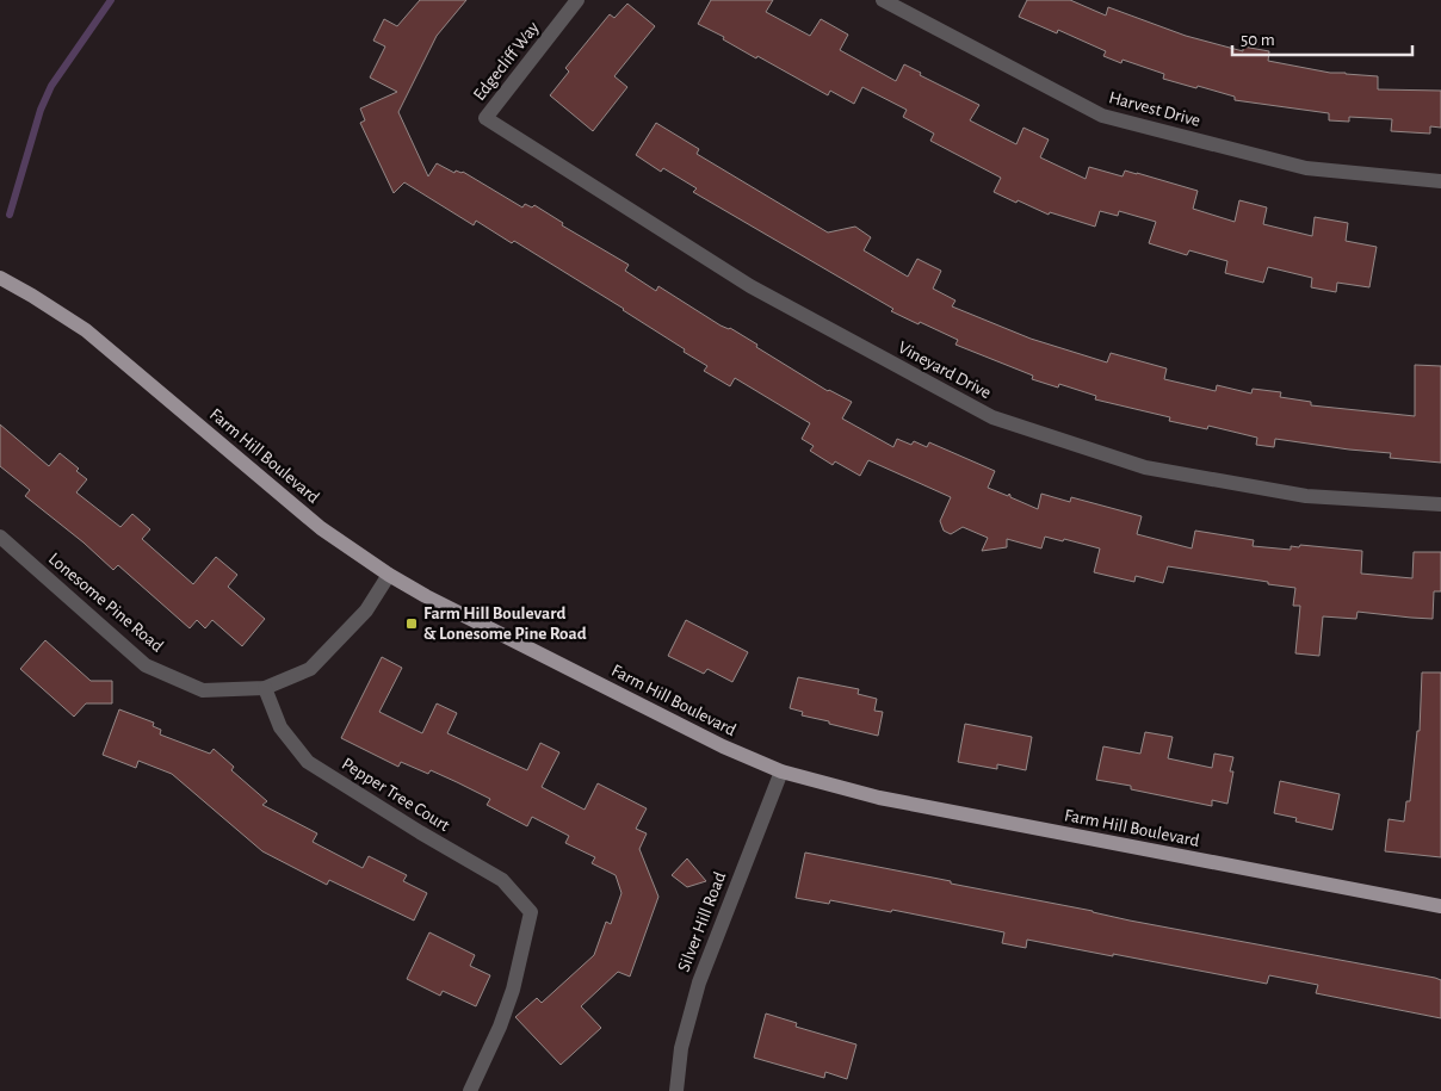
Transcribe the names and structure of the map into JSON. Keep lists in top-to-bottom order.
{
  "streets": {
    "main road": ["Farm Hill Boulevard"],
    "street": [
      "Edgecliff Way",
      "Harvest Drive",
      "Vineyard Drive",
      "Lonesome Pine Road",
      "Pepper Tree Court",
      "Silver Hill Road"
    ]
  },
  "crossings": [
    ["Edgecliff Way", "Vineyard Drive"],
    ["Farm Hill Boulevard", "Silver Hill Road"],
    ["Lonesome Pine Road", "Pepper Tree Court"]
  ],
  "places": {
    "transit": ["Farm Hill Boulevard & Lonesome Pine Road"]
  },
  "scale_bar": "50 m"
}
